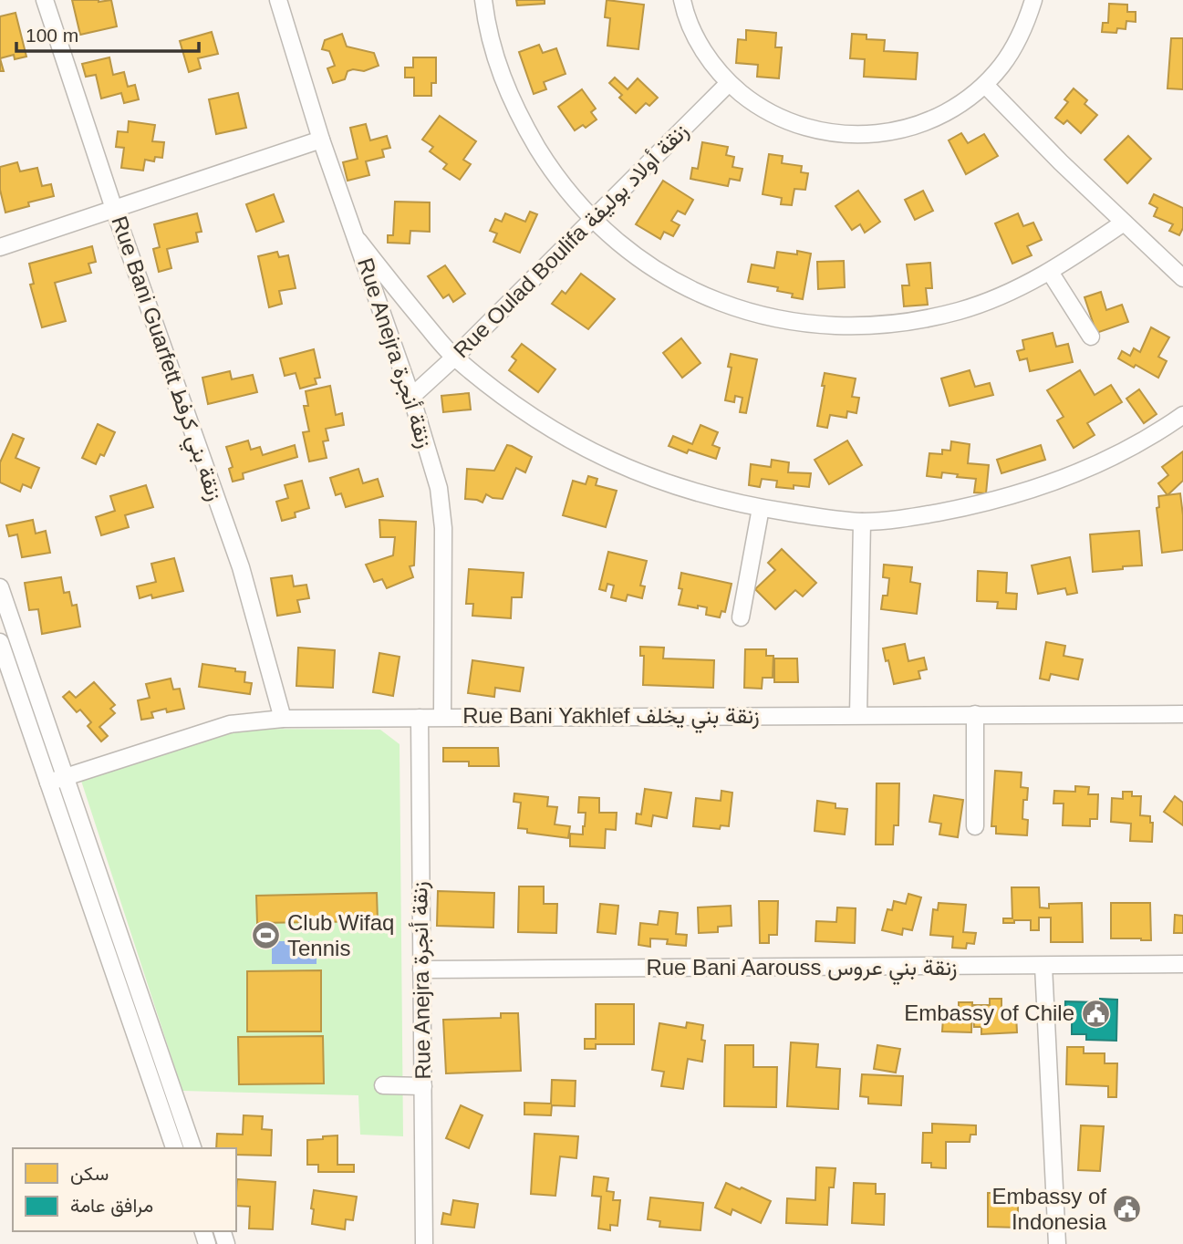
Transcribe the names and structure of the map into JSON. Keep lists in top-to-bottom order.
{
  "streets": {
    "street": [
      "Rue Oulad Boulifa زنقة أولاد بوليفة",
      "Rue Anejra زنقة أنجرة",
      "Rue Bani Guarfett زنقة بني كرفط",
      "Rue Bani Yakhlef زنقة بني يخلف",
      "Rue Bani Aarouss زنقة بني عروس"
    ]
  },
  "crossings": [
    ["Rue Oulad Boulifa زنقة أولاد بوليفة", "Rue Anejra زنقة أنجرة"],
    ["Rue Anejra زنقة أنجرة", "Rue Bani Yakhlef زنقة بني يخلف"],
    ["Rue Anejra زنقة أنجرة", "Rue Bani Aarouss زنقة بني عروس"],
    ["Rue Bani Guarfett زنقة بني كرفط", "Rue Bani Yakhlef زنقة بني يخلف"]
  ],
  "places": {
    "sports": ["Club Wifaq Tennis"],
    "public building": ["Embassy of Chile", "Embassy of Indonesia"]
  },
  "legend": ["سكن", "مرافق عامة"],
  "scale_bar": "100 m"
}
